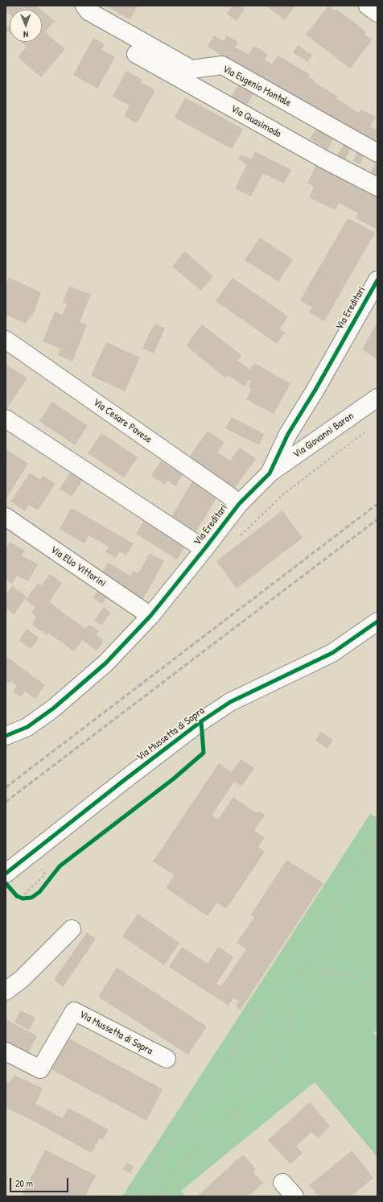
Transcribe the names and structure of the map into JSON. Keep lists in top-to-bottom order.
{
  "streets": {
    "street": [
      "Via Eugenio Montale",
      "Via Quasimodo",
      "Via Ereditari",
      "Via Cesare Pavese",
      "Via Giovanni Baron",
      "Via Elio Vittorini",
      "Via Mussetta di Sopra"
    ]
  },
  "crossings": [
    ["Via Ereditari", "Via Cesare Pavese"],
    ["Via Ereditari", "Via Giovanni Baron"],
    ["Via Ereditari", "Via Elio Vittorini"]
  ],
  "scale_bar": "20 m",
  "north": "bottom"
}
